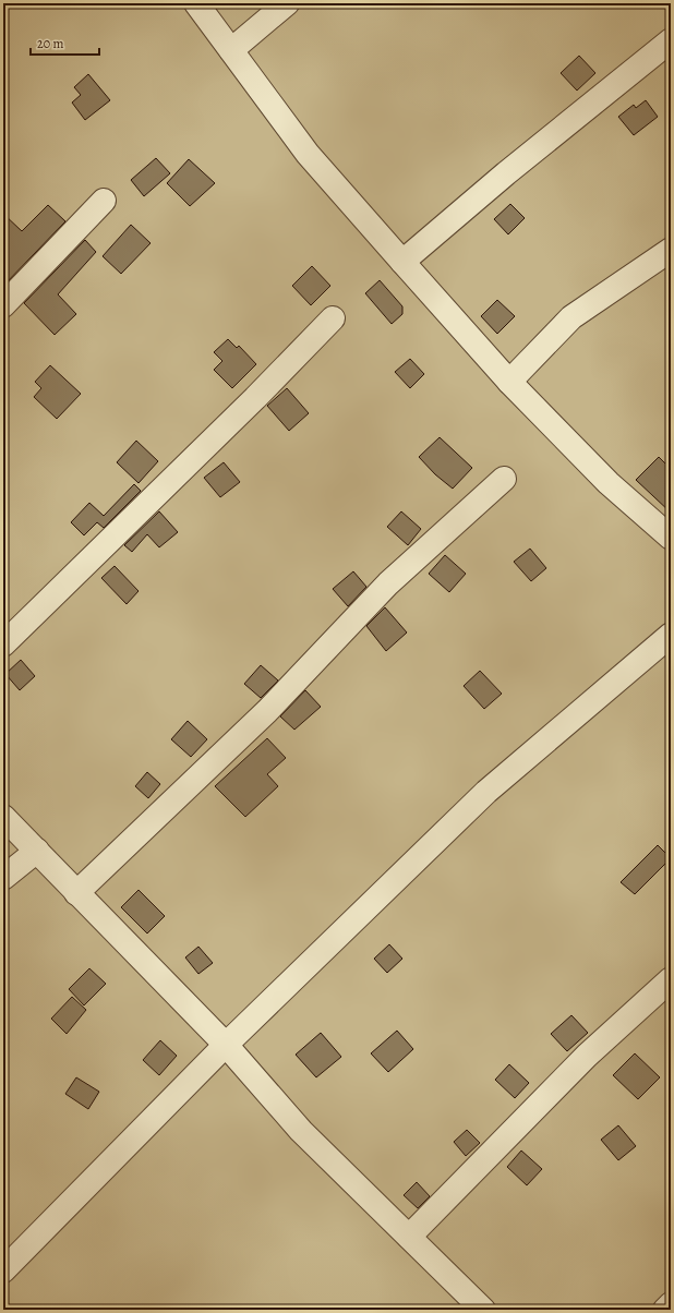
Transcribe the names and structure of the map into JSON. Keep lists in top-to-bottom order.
{
  "scale_bar": "20 m"
}
